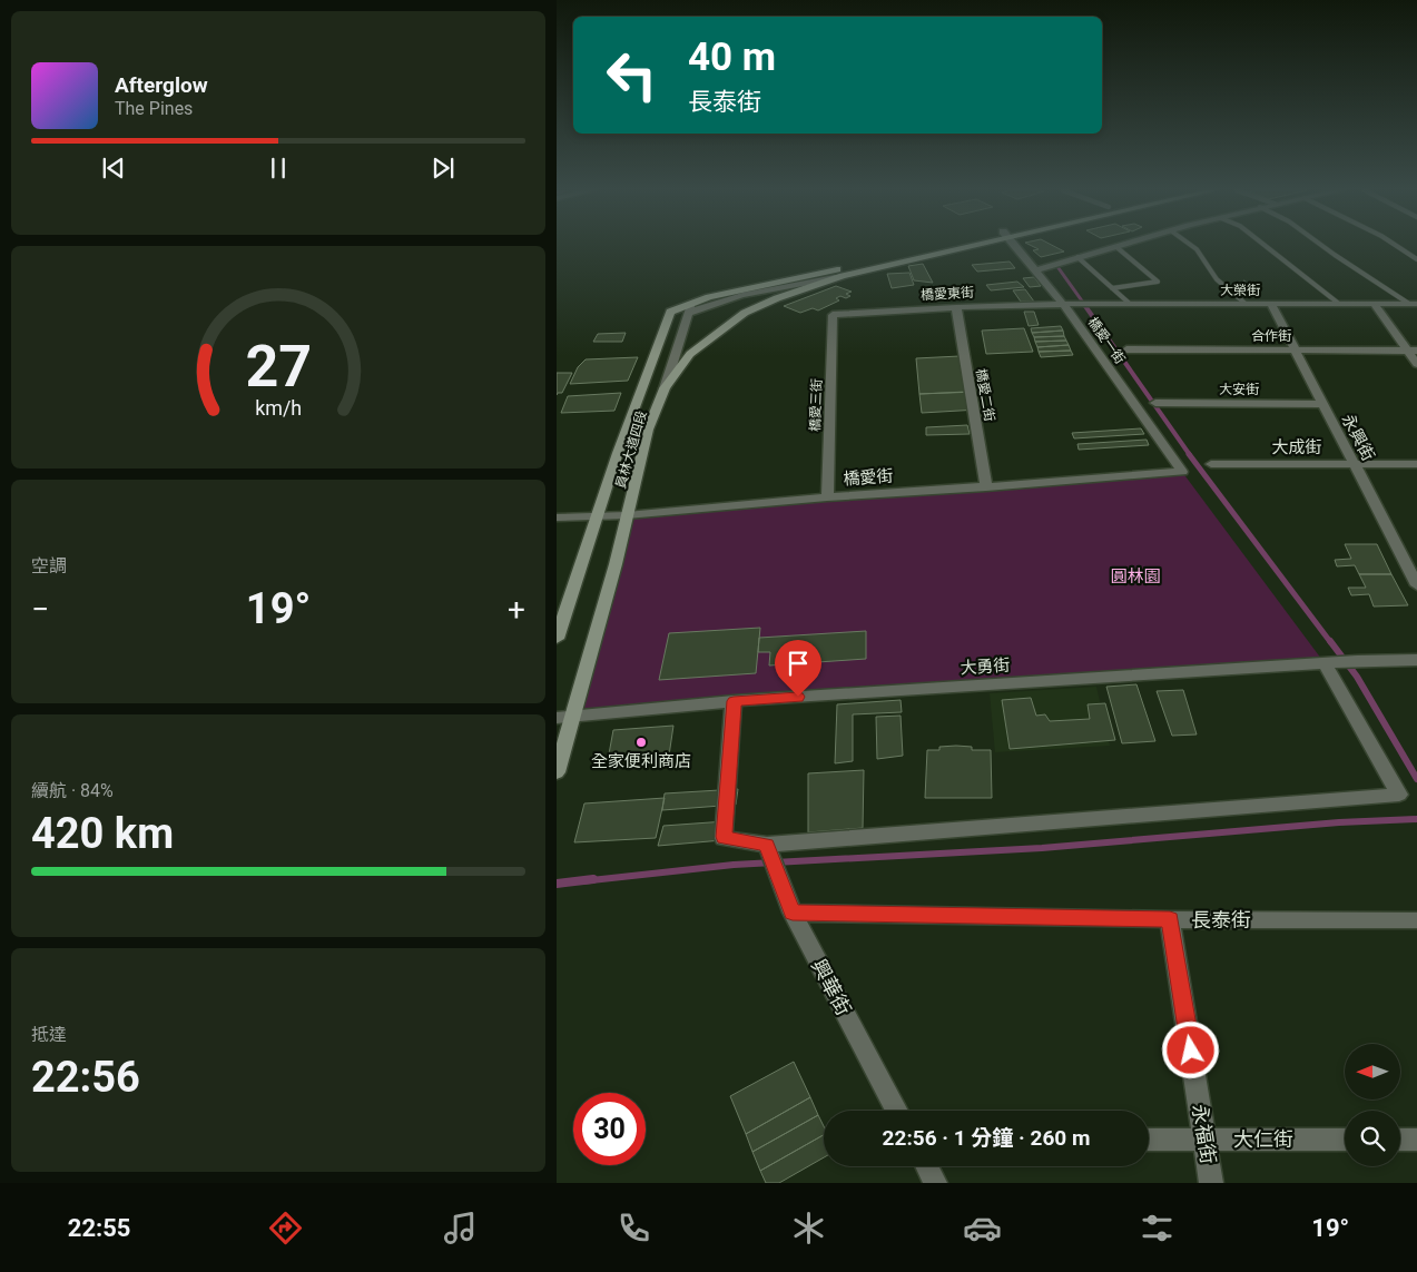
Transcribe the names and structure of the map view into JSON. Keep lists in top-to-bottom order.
{
  "streets": {
    "main road": ["員林大道四段"],
    "street": [
      "大榮街",
      "橋愛東街",
      "合作街",
      "橋愛一街",
      "大安街",
      "橋愛二街",
      "橋愛三街",
      "永興街",
      "大成街",
      "橋愛街",
      "大勇街",
      "長泰街",
      "興華街",
      "永福街",
      "大仁街"
    ]
  },
  "crossings": [
    ["大榮街", "橋愛東街"],
    ["大榮街", "橋愛一街"],
    ["大榮街", "永興街"],
    ["橋愛東街", "橋愛一街"],
    ["橋愛東街", "橋愛二街"],
    ["橋愛東街", "橋愛三街"],
    ["合作街", "永興街"],
    ["橋愛一街", "橋愛街"],
    ["大安街", "永興街"],
    ["橋愛二街", "橋愛街"],
    ["橋愛三街", "橋愛街"],
    ["永興街", "大成街"],
    ["員林大道四段", "橋愛街"],
    ["員林大道四段", "大勇街"],
    ["長泰街", "興華街"],
    ["長泰街", "永福街"],
    ["永福街", "大仁街"]
  ],
  "parks": ["圓林園"],
  "places": ["全家便利商店"],
  "north": "left",
  "page": {
    "turn": ["40 m", "長泰街"],
    "song": ["Afterglow", "The Pines"],
    "tile": [
      "空調",
      ["續航 · 84%", "420 km"],
      ["抵達", "22:56"]
    ],
    "heat": ["−", "19°", "+"],
    "limit": "30",
    "trip": "22:56 · 1 分鐘 · 260 m",
    "tabs": ["22:55", "19°"],
    "gauge": ["27", "km/h"]
  }
}
